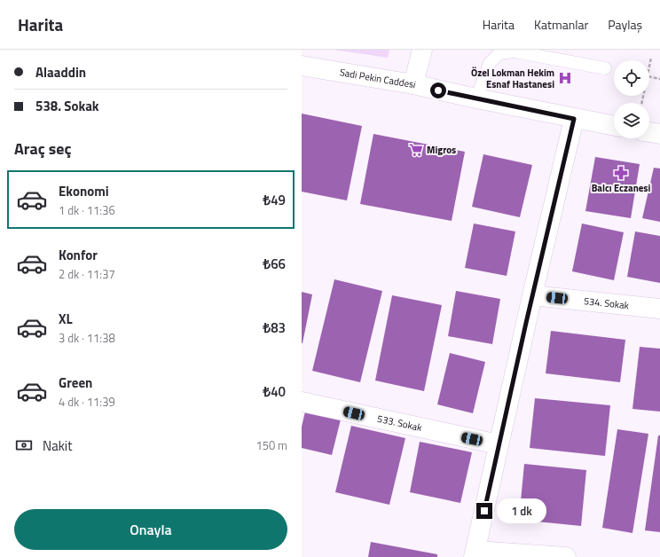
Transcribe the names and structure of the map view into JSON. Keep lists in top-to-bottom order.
{
  "streets": {
    "street": ["Sadi Pekin Caddesi", "534. Sokak", "533. Sokak"]
  },
  "places": {
    "hospital": ["Özel Lokman Hekim Esnaf Hastanesi"],
    "supermarket": ["Migros"],
    "pharmacy": ["Balcı Eczanesi"]
  },
  "page": {
    "header": "Harita",
    "nav": ["Harita", "Katmanlar", "Paylaş"],
    "banner": ["Alaaddin", "538. Sokak"],
    "heading": "Araç seç",
    "list": [
      {
        "name": "Ekonomi",
        "note": "1 dk · 11:36",
        "value": "₺49"
      },
      {
        "name": "Konfor",
        "note": "2 dk · 11:37",
        "value": "₺66"
      },
      {
        "name": "XL",
        "note": "3 dk · 11:38",
        "value": "₺83"
      },
      {
        "name": "Green",
        "note": "4 dk · 11:39",
        "value": "₺40"
      }
    ],
    "pay": ["Nakit", "150 m"],
    "bubble": "1 dk",
    "buttons": "Onayla"
  }
}
